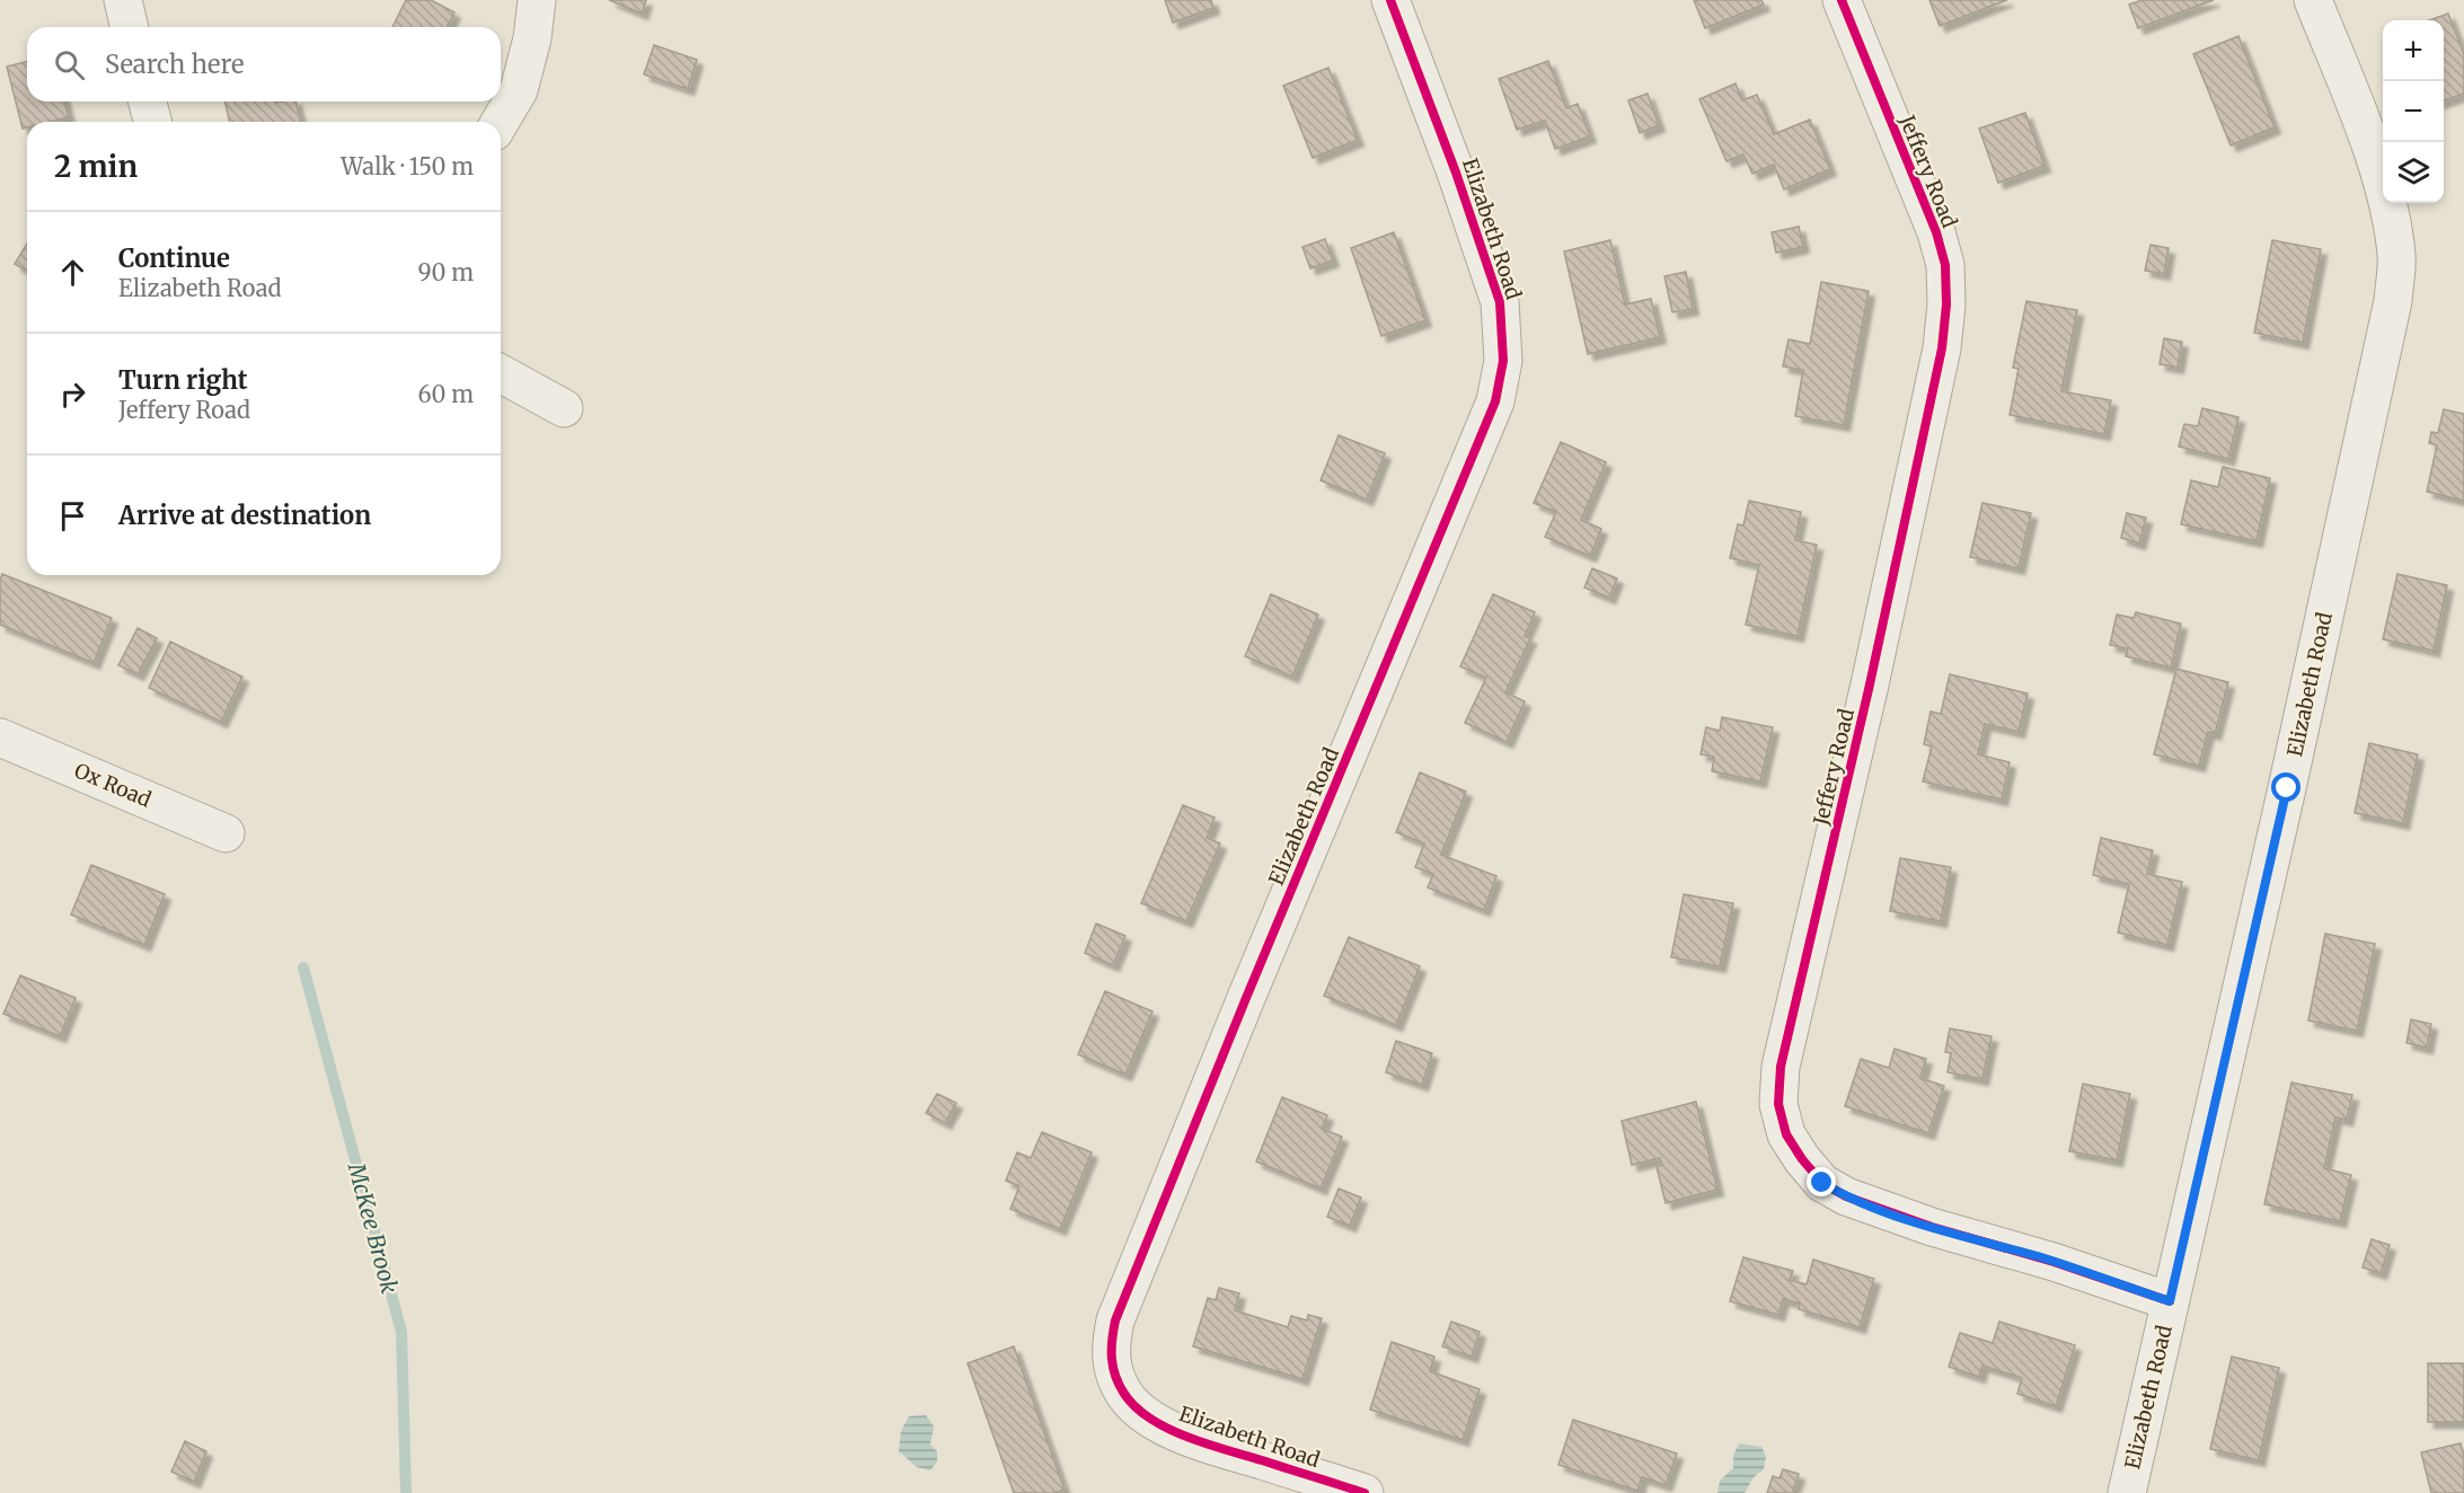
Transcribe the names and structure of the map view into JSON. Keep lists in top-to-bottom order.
{
  "streets": {
    "street": ["Jeffery Road", "Elizabeth Road", "Ox Road"]
  },
  "crossings": [
    ["Jeffery Road", "Elizabeth Road"]
  ],
  "water": ["McKee Brook"],
  "page": {
    "map_buttons": ["+", "−"],
    "search": "Search here",
    "heading": ["2 min", "Walk · 150 m"],
    "list": [
      ["Continue", "Elizabeth Road", "90 m"],
      ["Turn right", "Jeffery Road", "60 m"],
      "Arrive at destination"
    ]
  }
}
